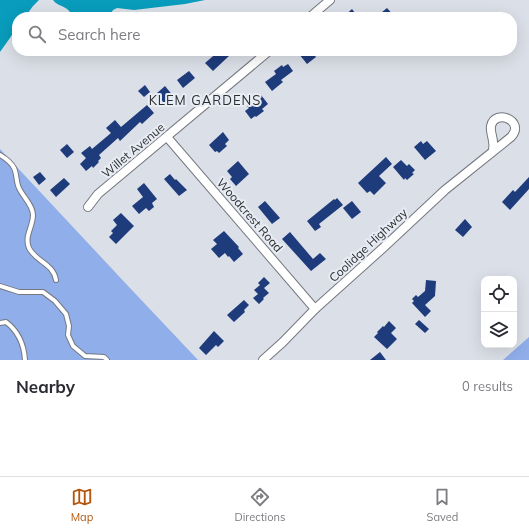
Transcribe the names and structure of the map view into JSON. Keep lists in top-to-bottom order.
{
  "streets": {
    "street": ["Willet Avenue", "Woodcrest Road", "Coolidge Highway"]
  },
  "crossings": [
    ["Willet Avenue", "Woodcrest Road"],
    ["Woodcrest Road", "Coolidge Highway"]
  ],
  "districts": ["KLEM GARDENS"],
  "page": {
    "search": "Search here",
    "heading": ["Nearby", "0 results"],
    "nav": ["Map", "Directions", "Saved"]
  }
}
